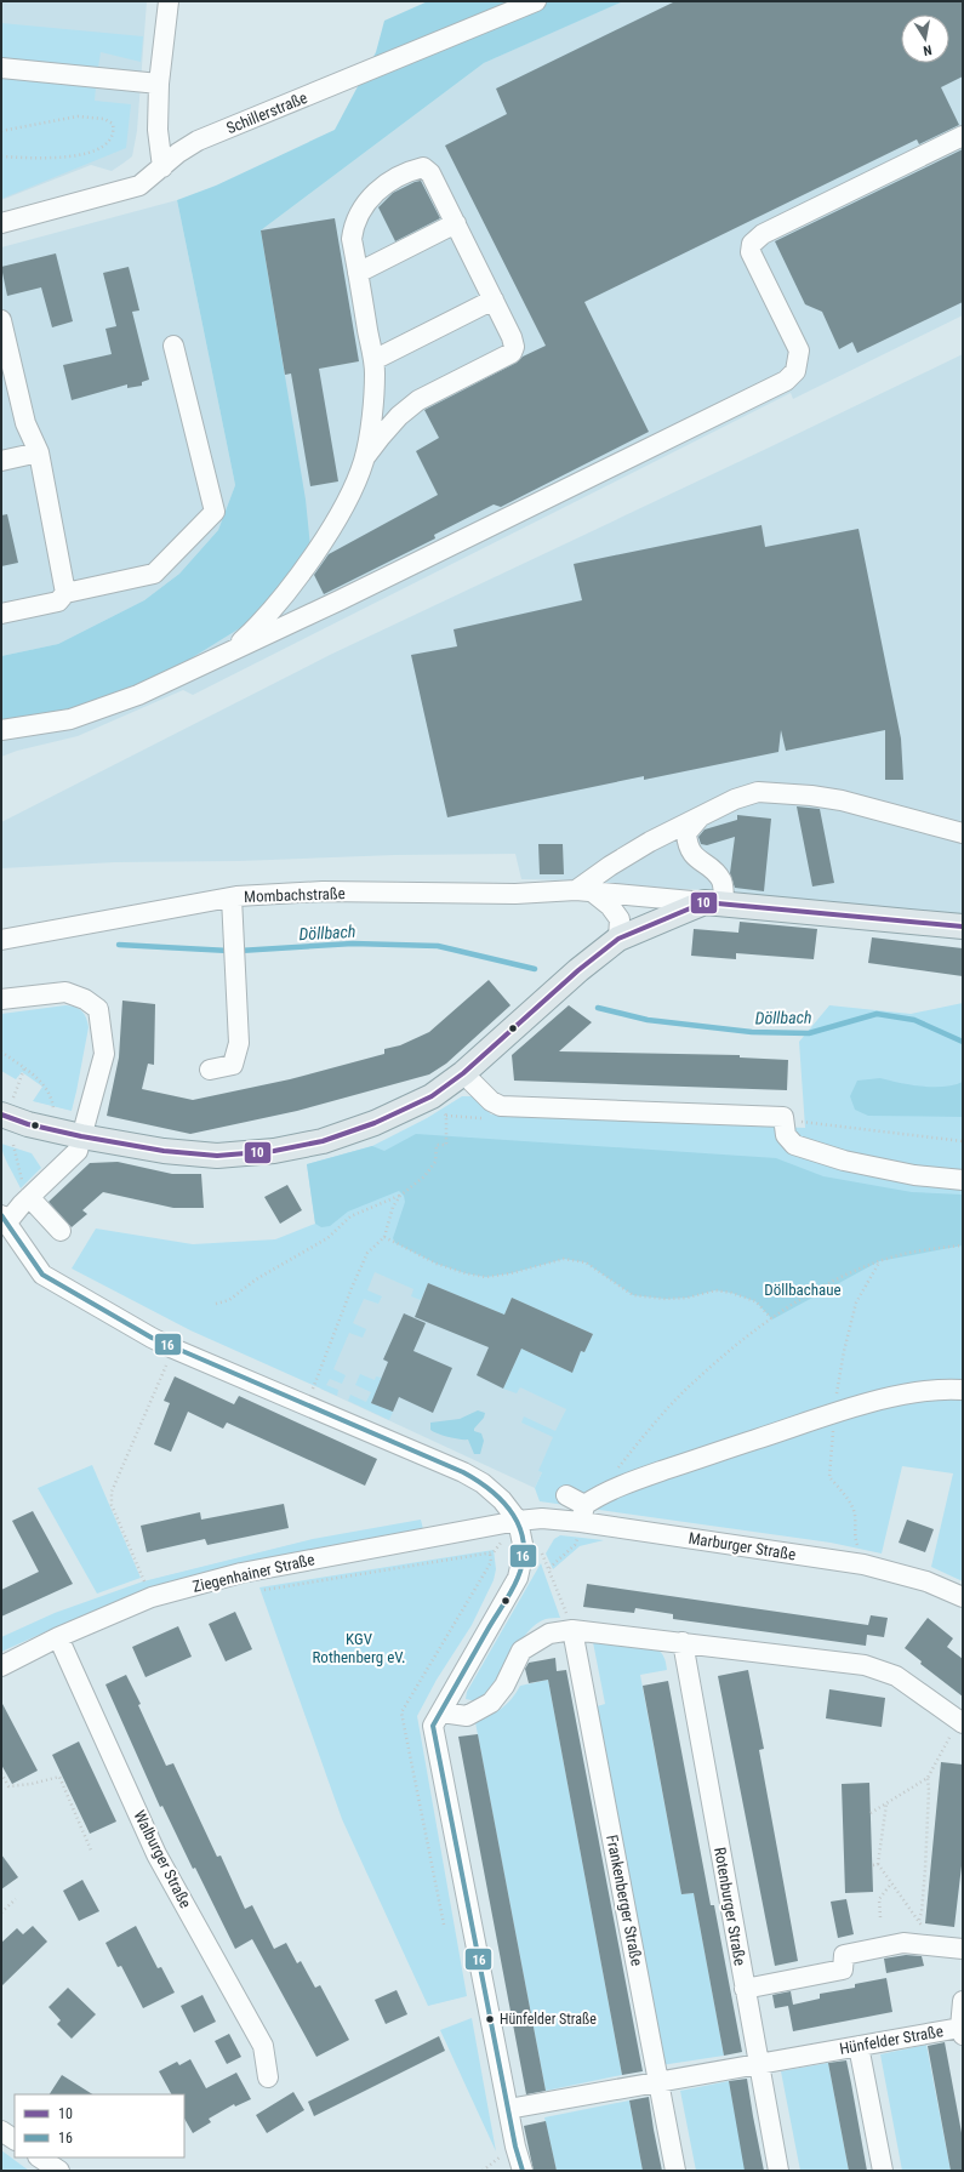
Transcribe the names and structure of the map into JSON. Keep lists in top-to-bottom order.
{
  "streets": {
    "street": [
      "Schillerstraße",
      "Mombachstraße",
      "Marburger Straße",
      "Ziegenhainer Straße",
      "Walburger Straße",
      "Frankenberger Straße",
      "Rotenburger Straße",
      "Hünfelder Straße"
    ]
  },
  "crossings": [
    ["Marburger Straße", "Ziegenhainer Straße"],
    ["Ziegenhainer Straße", "Walburger Straße"],
    ["Frankenberger Straße", "Hünfelder Straße"],
    ["Rotenburger Straße", "Hünfelder Straße"]
  ],
  "water": ["Döllbach"],
  "parks": ["Döllbachaue", "KGV Rothenberg eV."],
  "places": ["Hünfelder Straße"],
  "lines": ["transit line 10", "transit line 16"],
  "legend": ["10", "16"],
  "north": "bottom"
}
